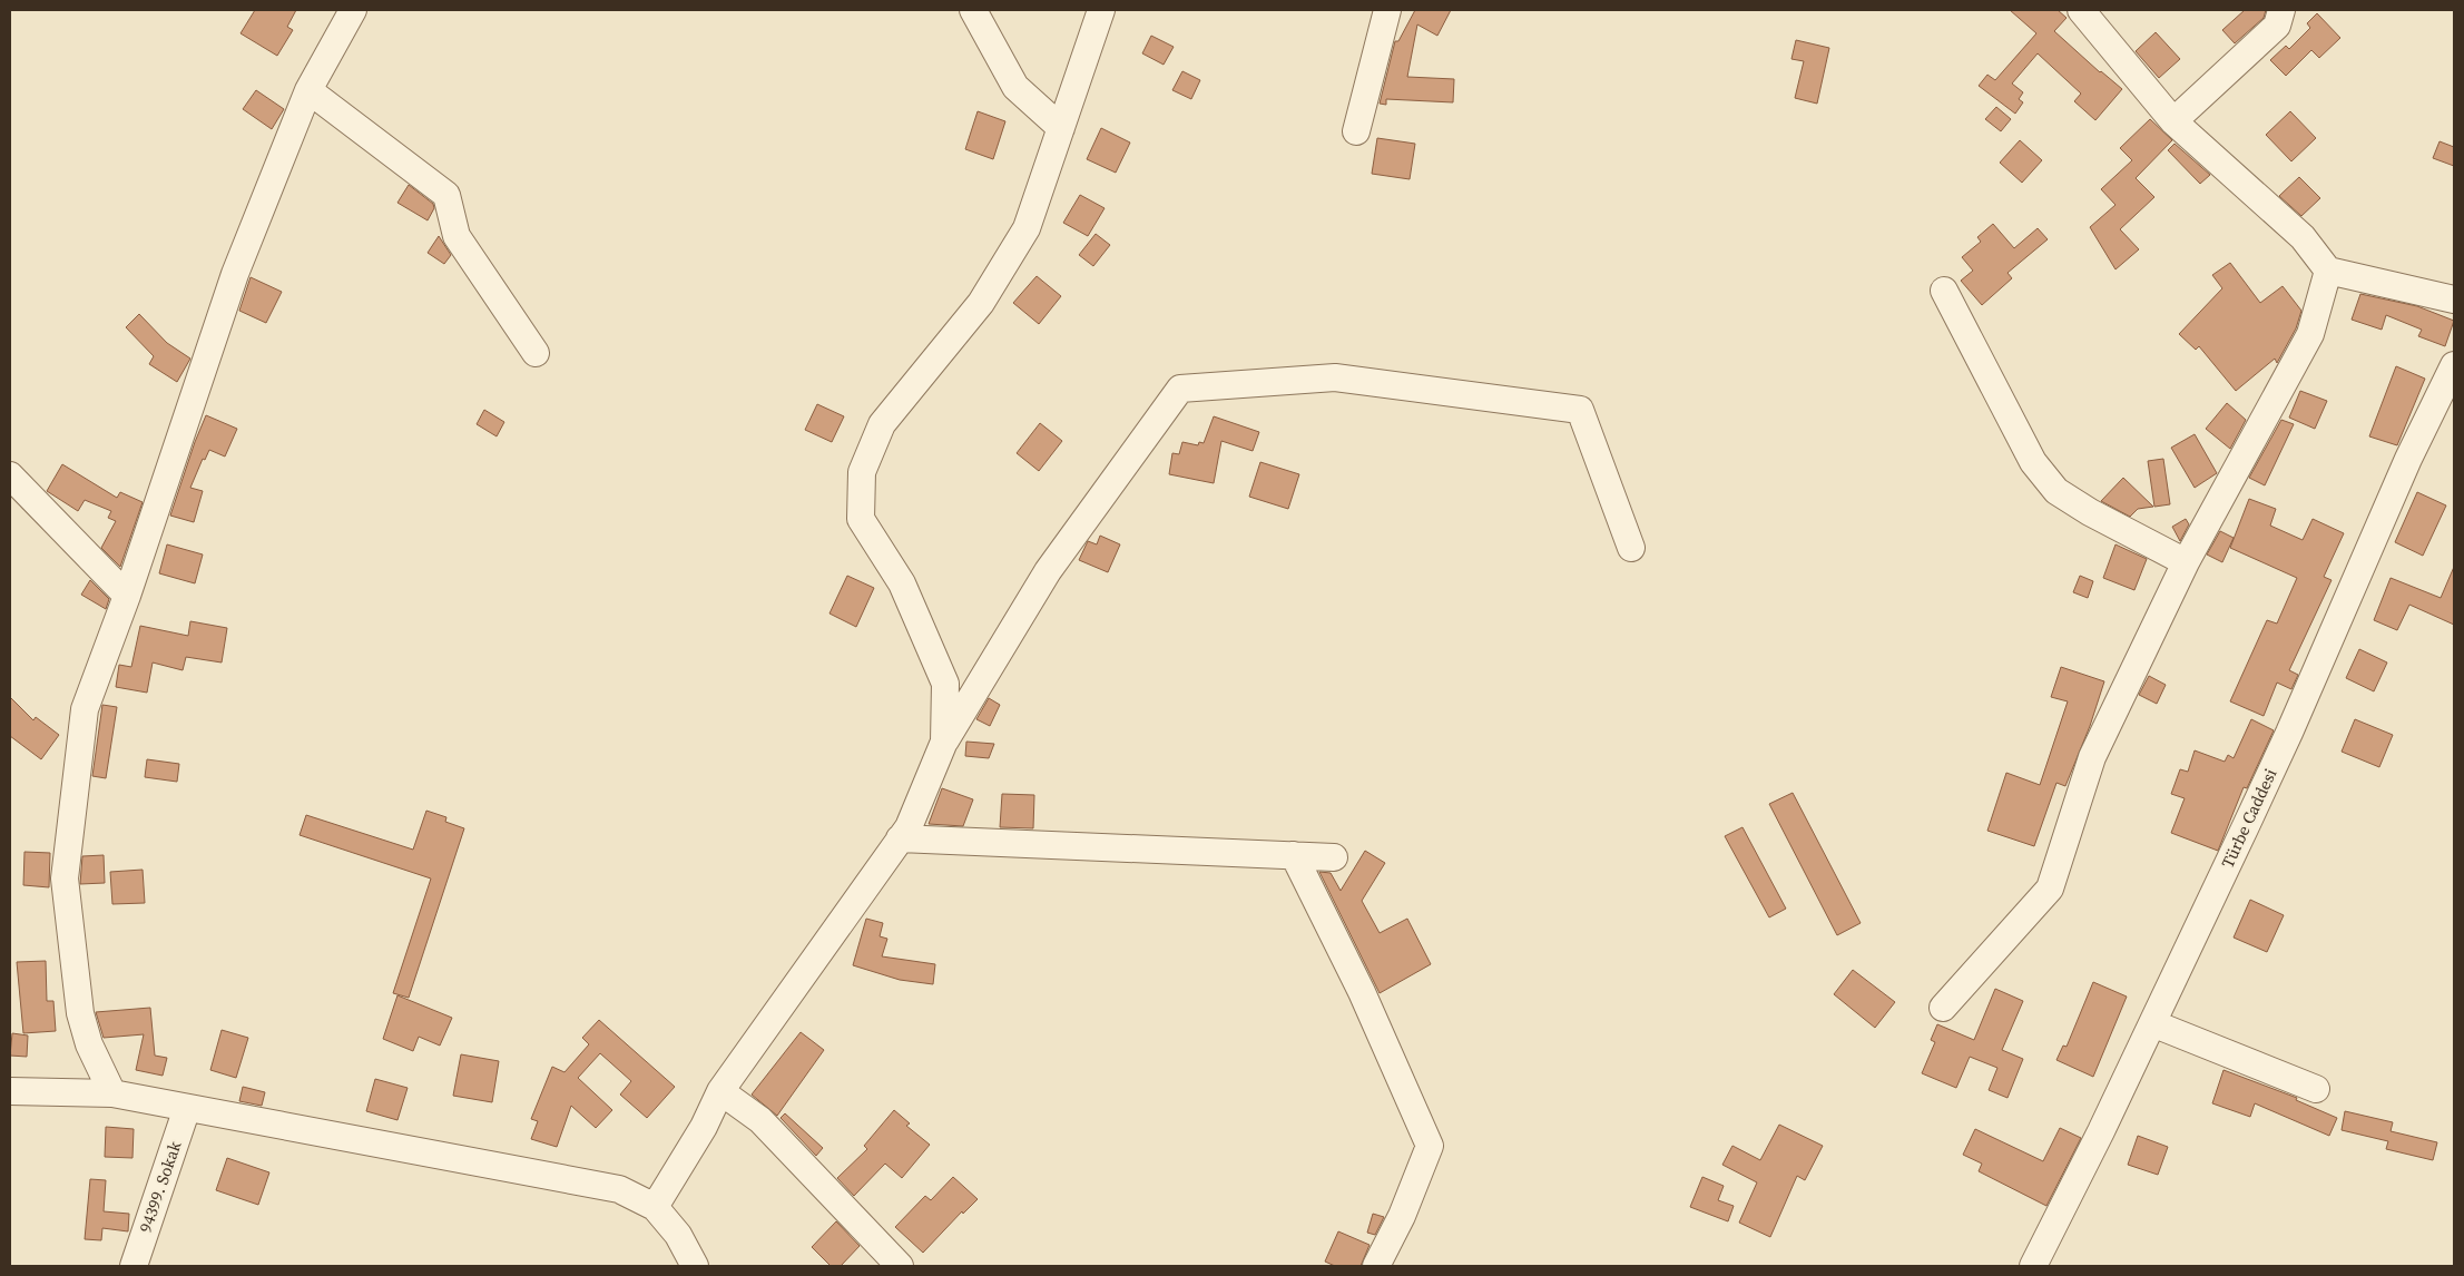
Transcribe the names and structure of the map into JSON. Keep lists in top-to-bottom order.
{
  "streets": {
    "street": ["Türbe Caddesi", "94399. Sokak"]
  }
}
